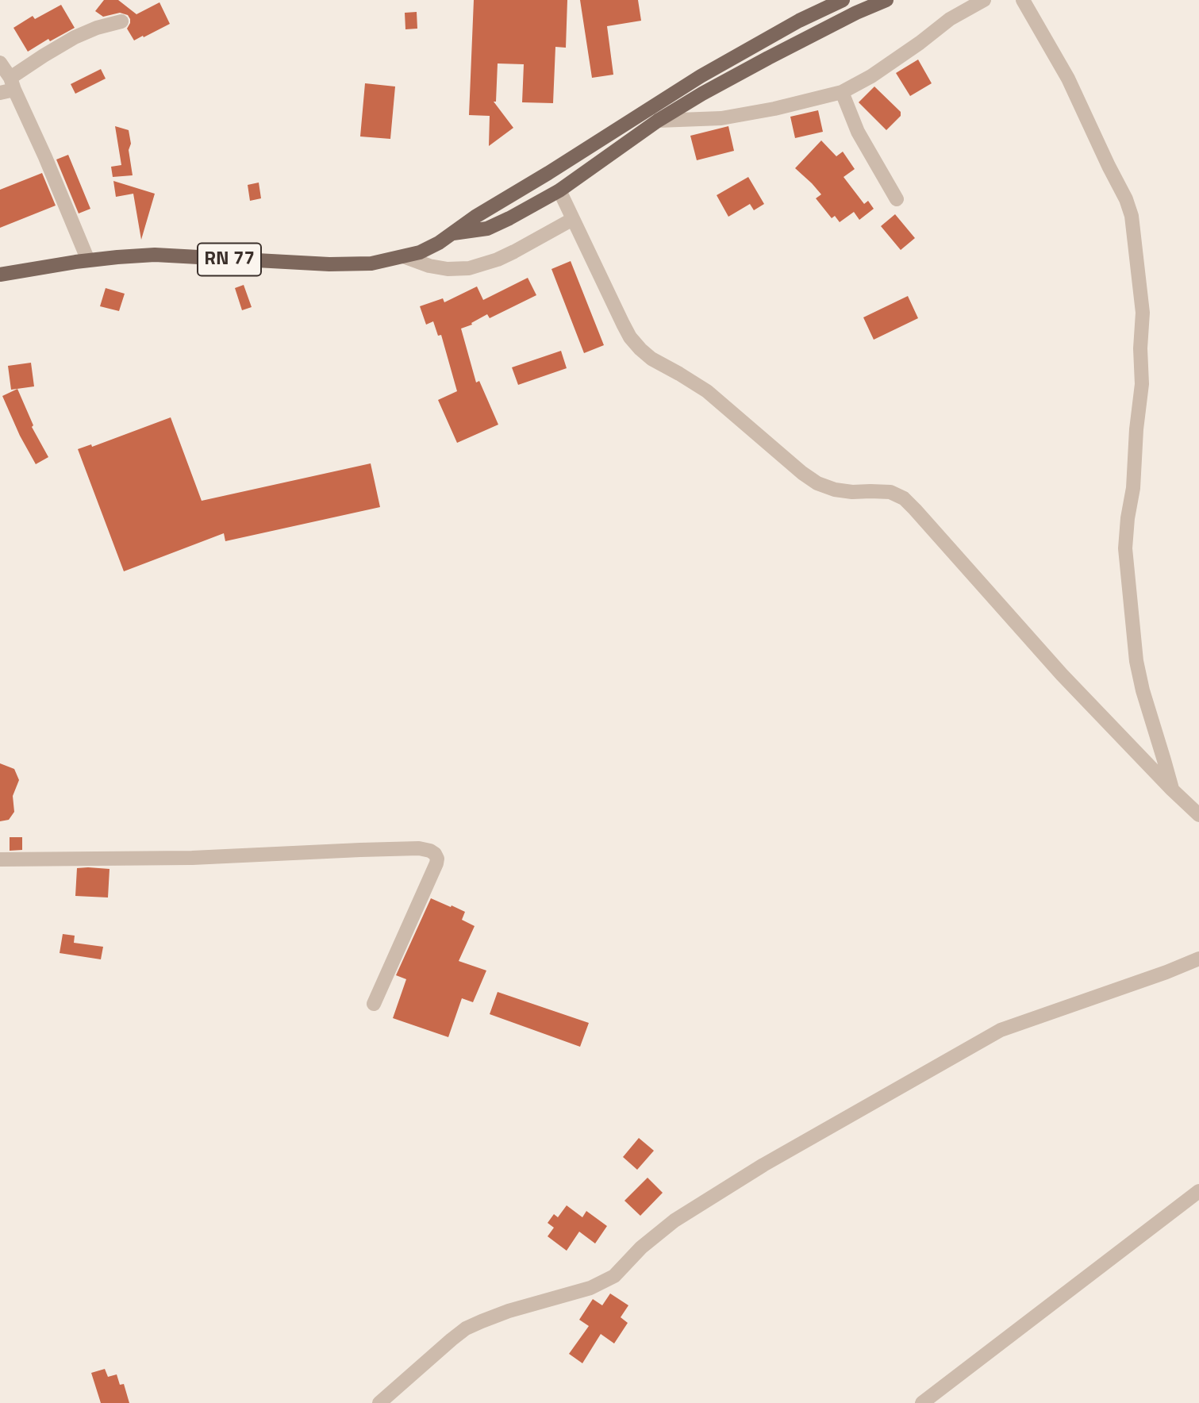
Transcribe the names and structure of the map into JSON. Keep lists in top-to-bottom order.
{
  "streets": {
    "main road": ["RN 77"]
  }
}
